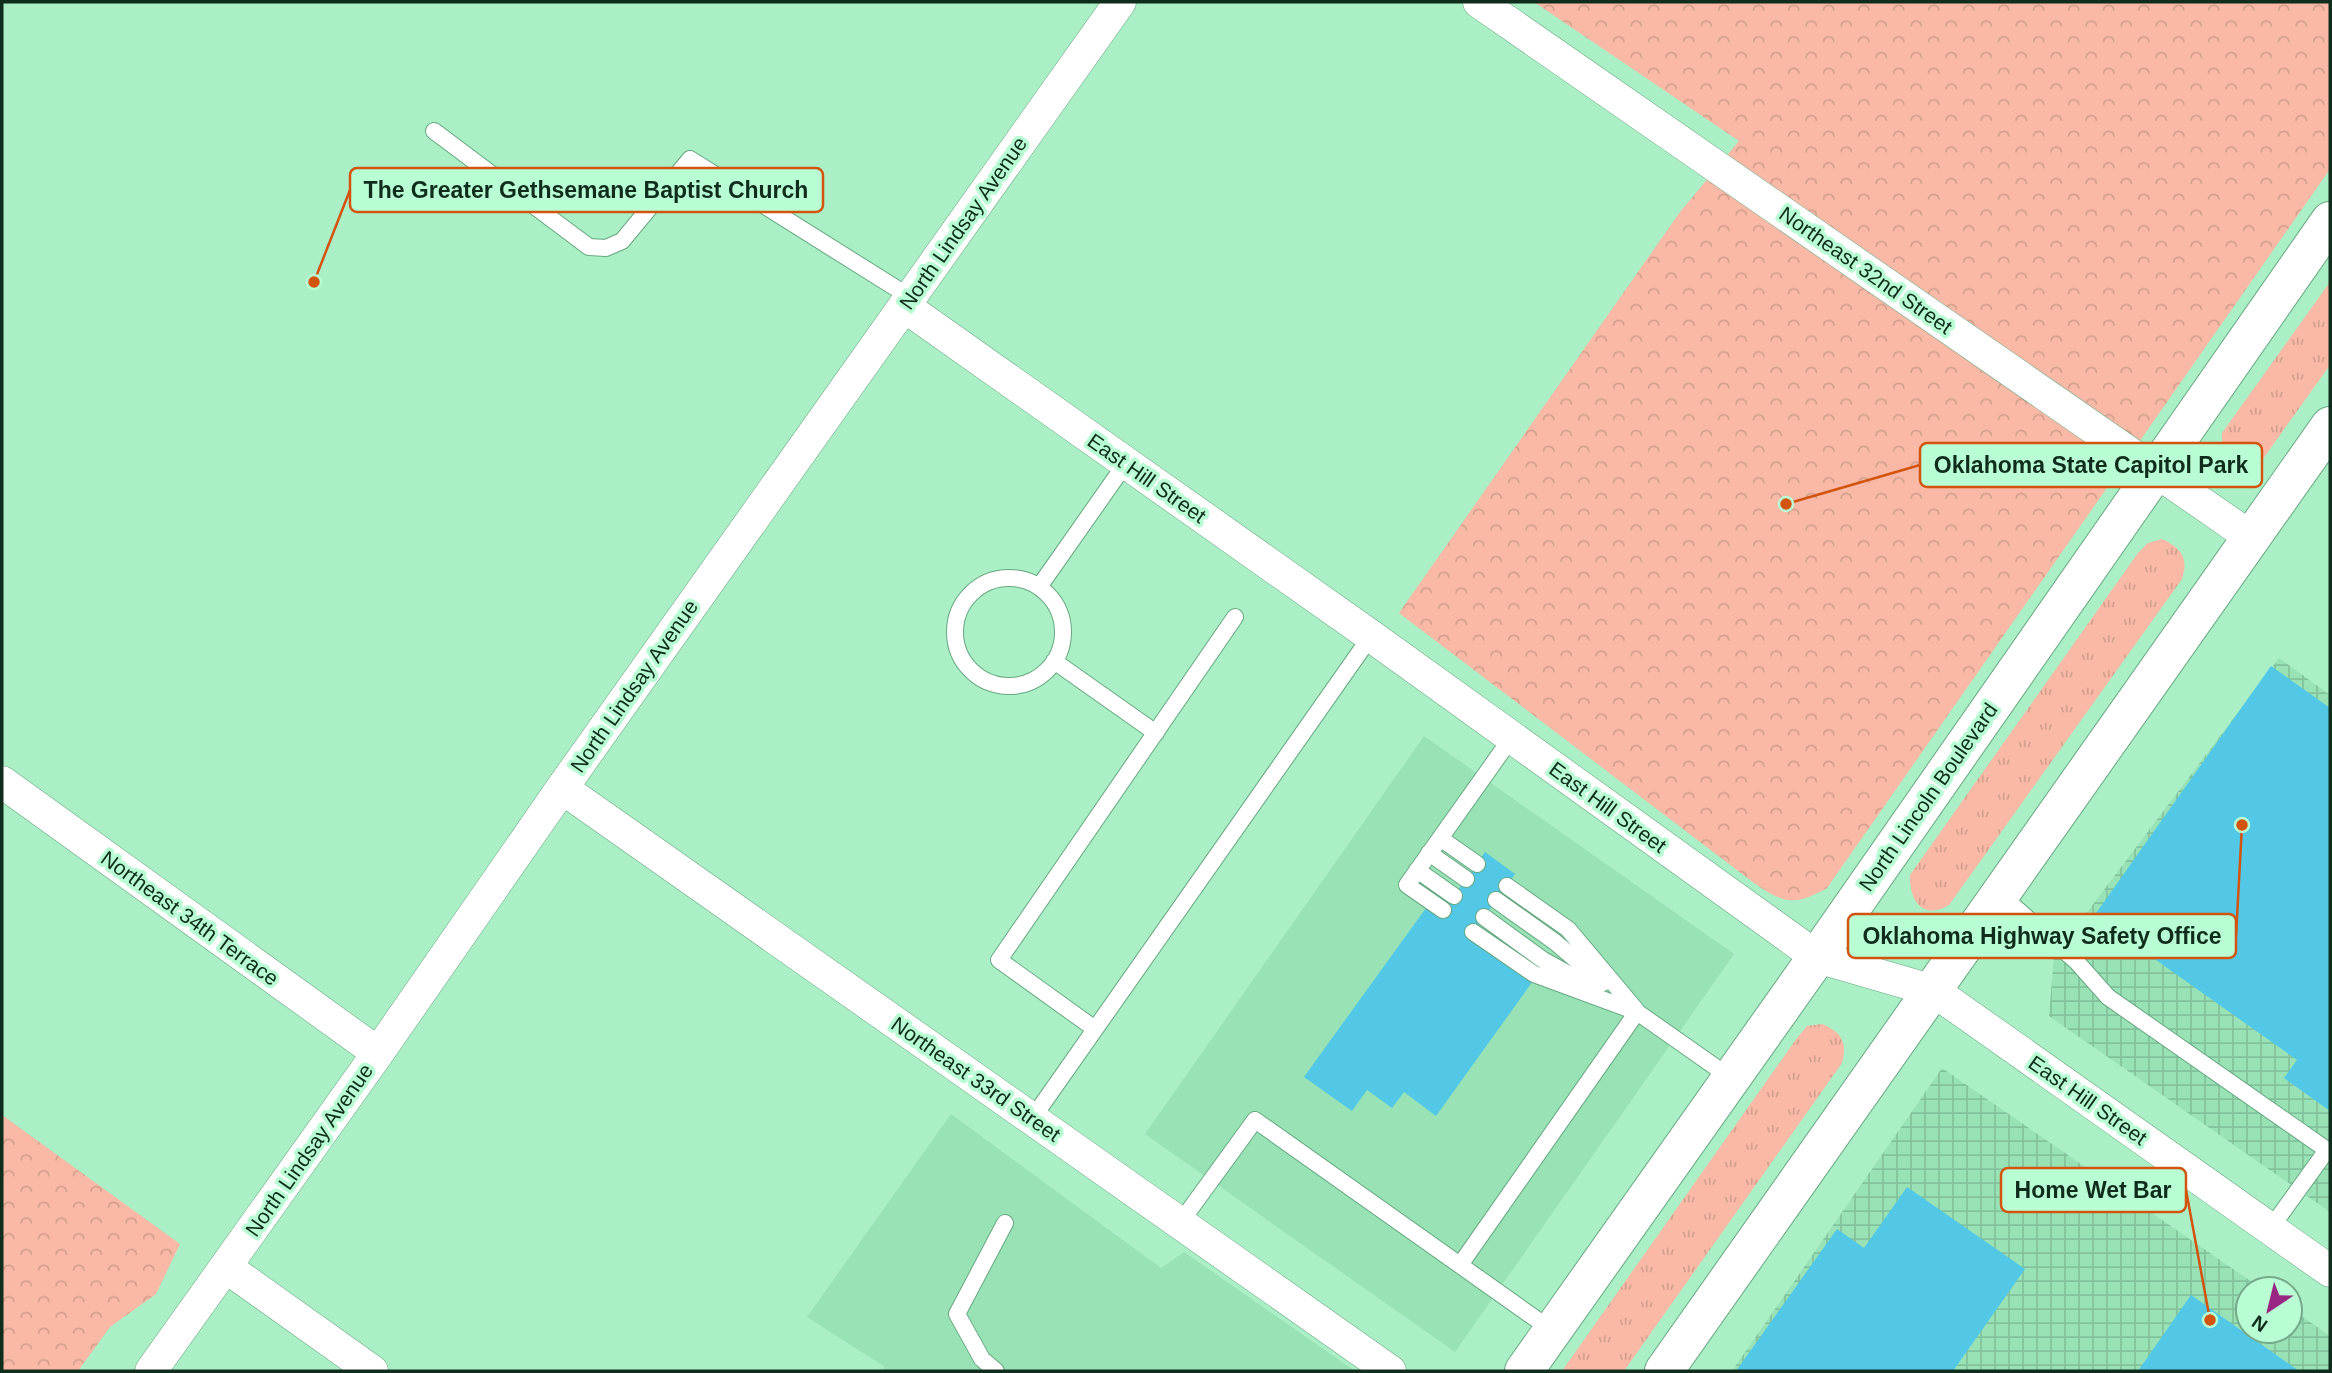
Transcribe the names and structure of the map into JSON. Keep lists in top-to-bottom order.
{
  "streets": {
    "main road": ["North Lincoln Boulevard"],
    "street": [
      "North Lindsay Avenue",
      "Northeast 32nd Street",
      "East Hill Street",
      "Northeast 34th Terrace",
      "Northeast 33rd Street"
    ]
  },
  "crossings": [
    ["North Lindsay Avenue", "East Hill Street"],
    ["North Lindsay Avenue", "Northeast 34th Terrace"],
    ["North Lindsay Avenue", "Northeast 33rd Street"],
    ["Northeast 32nd Street", "North Lincoln Boulevard"],
    ["East Hill Street", "North Lincoln Boulevard"]
  ],
  "places": [
    "The Greater Gethsemane Baptist Church",
    "Oklahoma State Capitol Park",
    "Oklahoma Highway Safety Office",
    "Home Wet Bar"
  ],
  "north": "bottom left"
}
